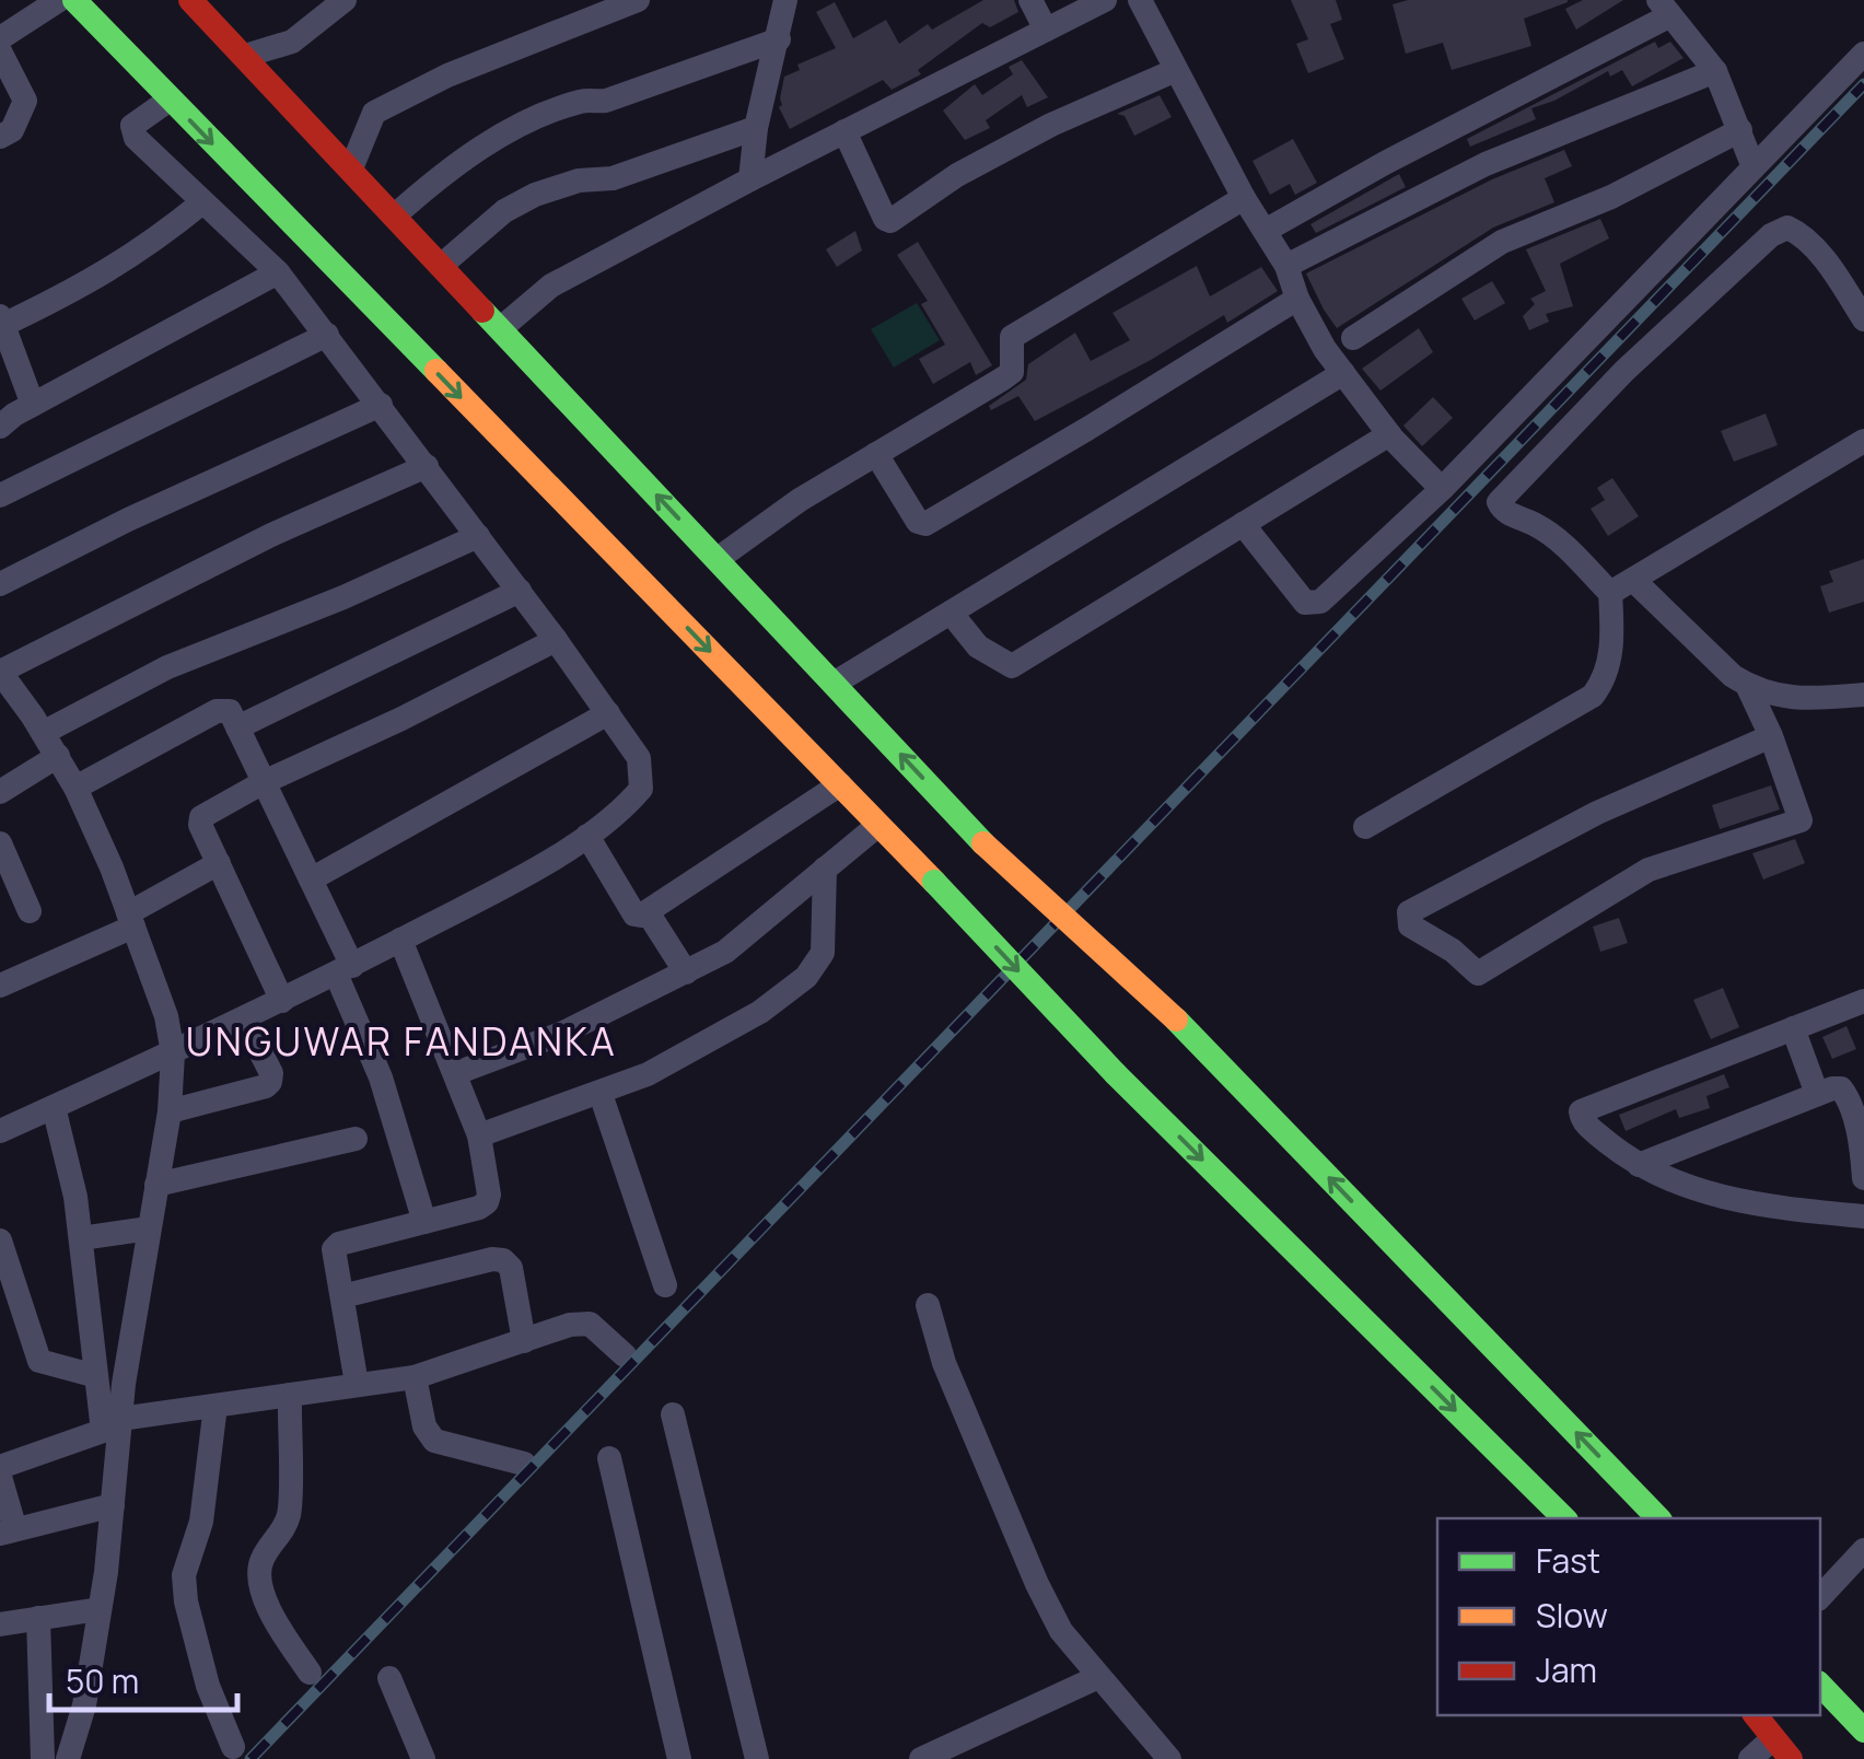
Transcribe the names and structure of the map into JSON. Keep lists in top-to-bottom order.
{
  "districts": ["UNGUWAR FANDANKA"],
  "legend": ["Fast", "Slow", "Jam"],
  "scale_bar": "50 m"
}
